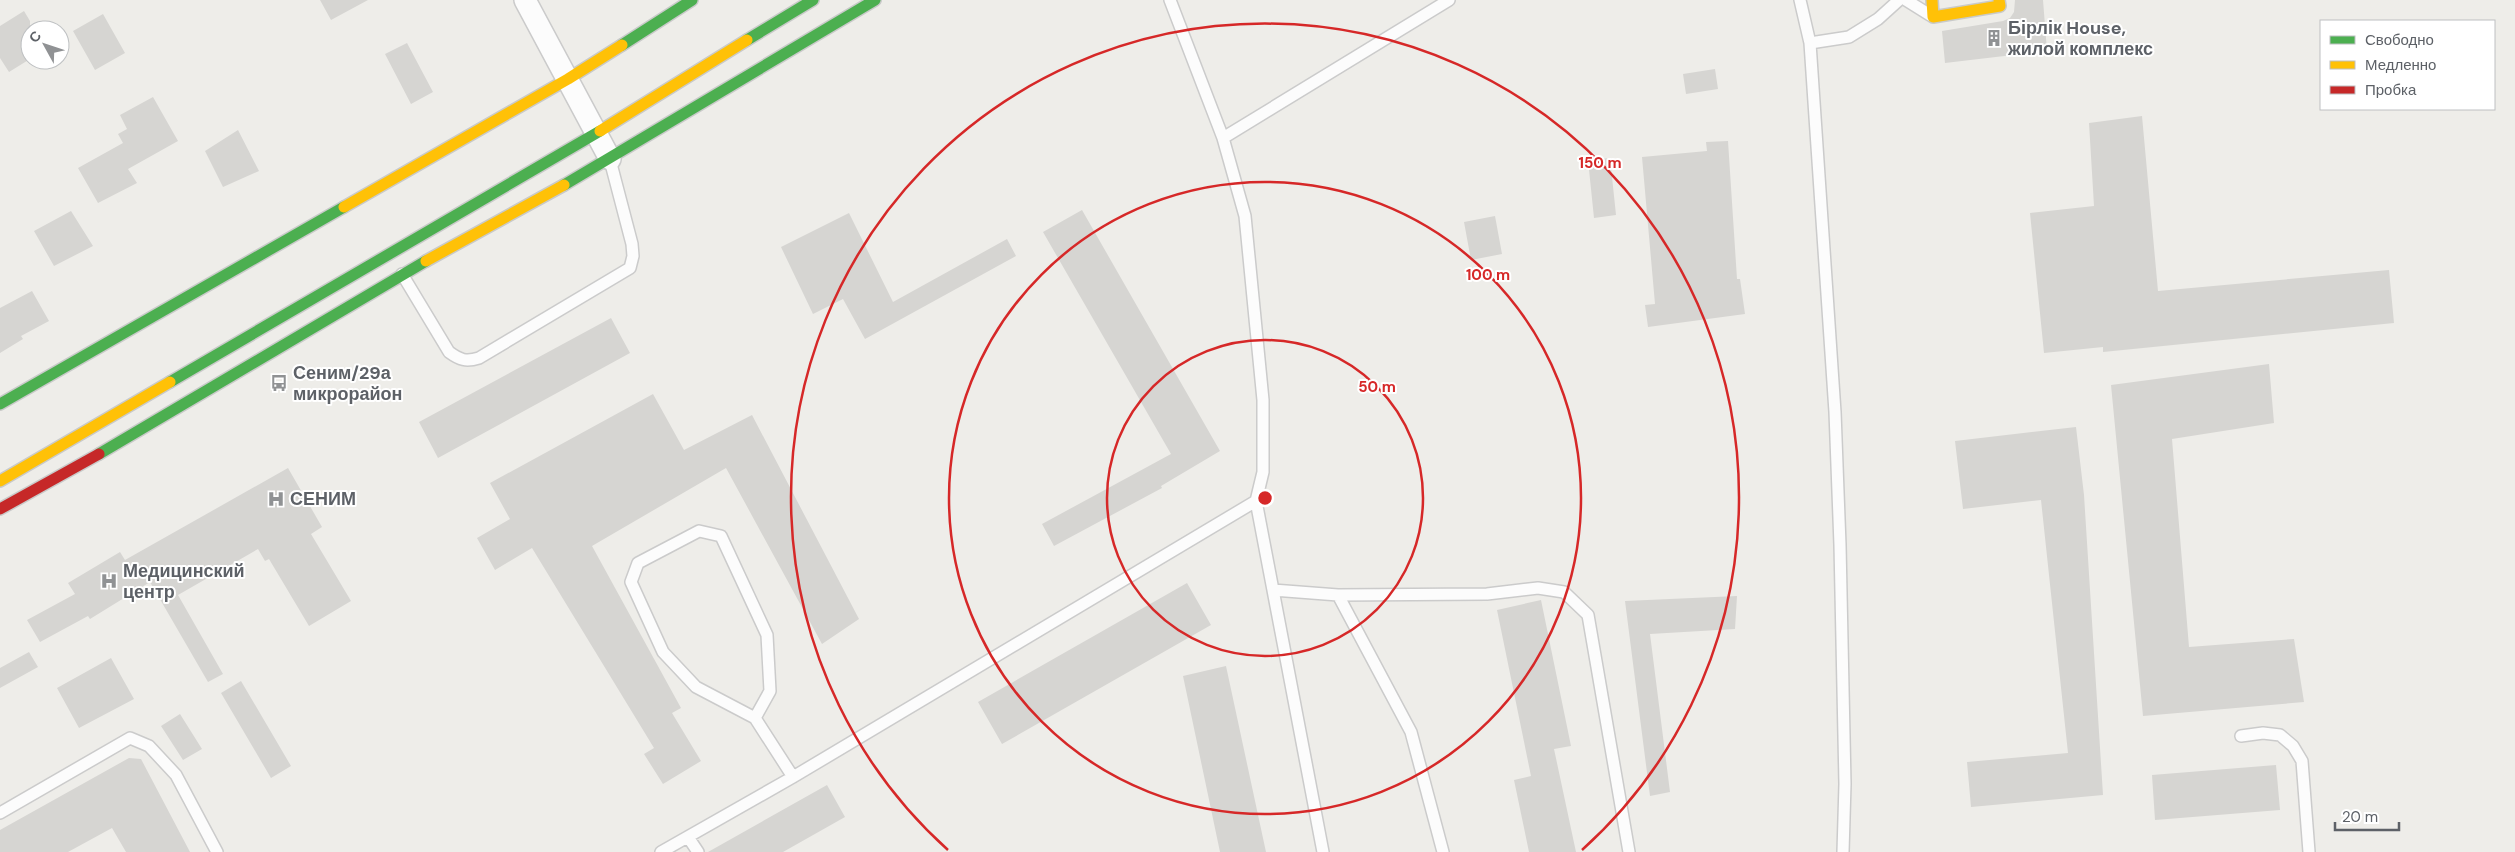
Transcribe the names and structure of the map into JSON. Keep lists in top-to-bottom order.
{
  "places": {
    "building": ["Бірлік House, жилой комплекс"],
    "bus stop": ["Сеним/29а микрорайон"],
    "hospital": ["СЕНИМ", "Медицинский центр"]
  },
  "legend": ["Свободно", "Медленно", "Пробка"],
  "scale_bar": "20 m",
  "north": "top left",
  "rings": ["150 m", "100 m", "50 m"]
}
